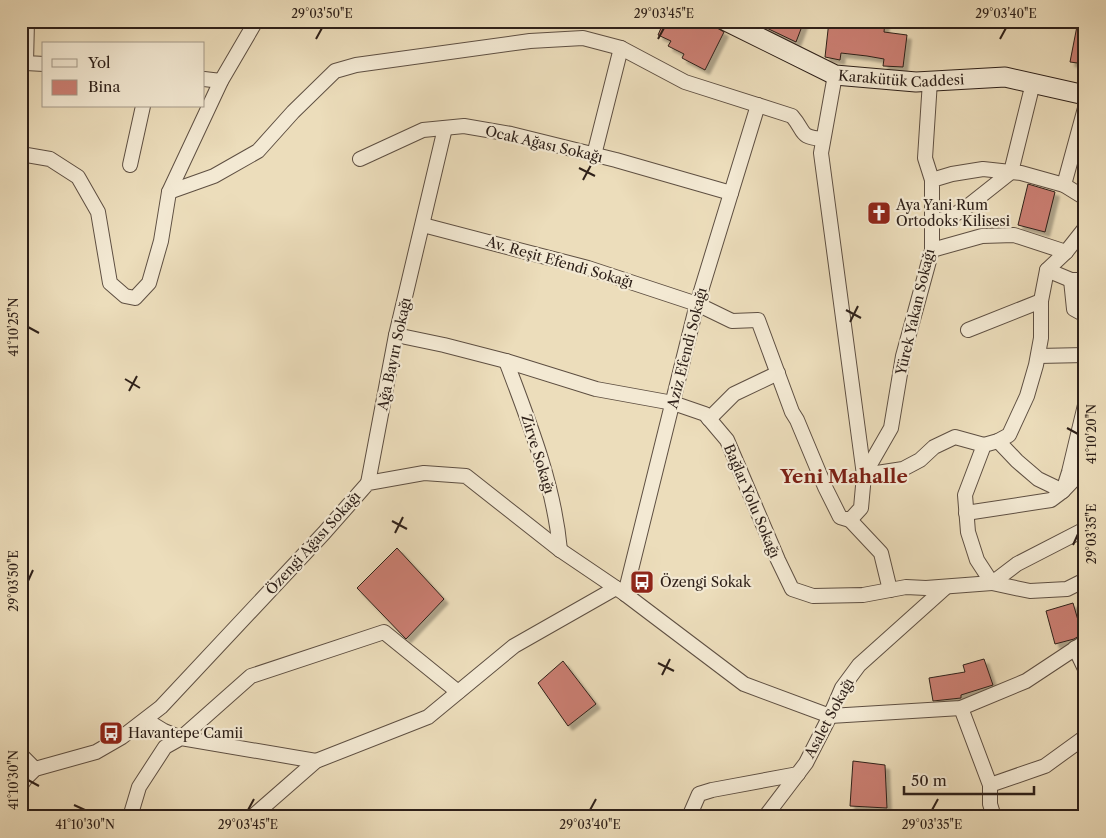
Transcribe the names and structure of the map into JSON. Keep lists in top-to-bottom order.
{
  "streets": {
    "main road": ["Karakütük Caddesi"],
    "street": [
      "Ocak Ağası Sokağı",
      "Av. Reşit Efendi Sokağı",
      "Yürek Yakan Sokağı",
      "Aziz Efendi Sokağı",
      "Ağa Bayırı Sokağı",
      "Zirve Sokağı",
      "Bağlar Yolu Sokağı",
      "Özengi Ağası Sokağı",
      "Asalet Sokağı"
    ]
  },
  "crossings": [
    ["Karakütük Caddesi", "Yürek Yakan Sokağı"],
    ["Ocak Ağası Sokağı", "Aziz Efendi Sokağı"],
    ["Ocak Ağası Sokağı", "Ağa Bayırı Sokağı"],
    ["Av. Reşit Efendi Sokağı", "Aziz Efendi Sokağı"],
    ["Av. Reşit Efendi Sokağı", "Ağa Bayırı Sokağı"],
    ["Aziz Efendi Sokağı", "Bağlar Yolu Sokağı"],
    ["Aziz Efendi Sokağı", "Özengi Ağası Sokağı"],
    ["Ağa Bayırı Sokağı", "Bağlar Yolu Sokağı"],
    ["Ağa Bayırı Sokağı", "Özengi Ağası Sokağı"],
    ["Zirve Sokağı", "Bağlar Yolu Sokağı"],
    ["Zirve Sokağı", "Özengi Ağası Sokağı"],
    ["Bağlar Yolu Sokağı", "Asalet Sokağı"],
    ["Özengi Ağası Sokağı", "Asalet Sokağı"]
  ],
  "districts": ["Yeni Mahalle"],
  "places": {
    "church": ["Aya Yani Rum Ortodoks Kilisesi"],
    "bus stop": ["Özengi Sokak", "Havantepe Camii"]
  },
  "legend": ["Yol", "Bina"],
  "scale_bar": "50 m",
  "coordinates": [
    "29°03'50\"E",
    "29°03'45\"E",
    "29°03'40\"E",
    "41°10'25\"N",
    "41°10'20\"N",
    "29°03'35\"E",
    "41°10'30\"N"
  ]
}
